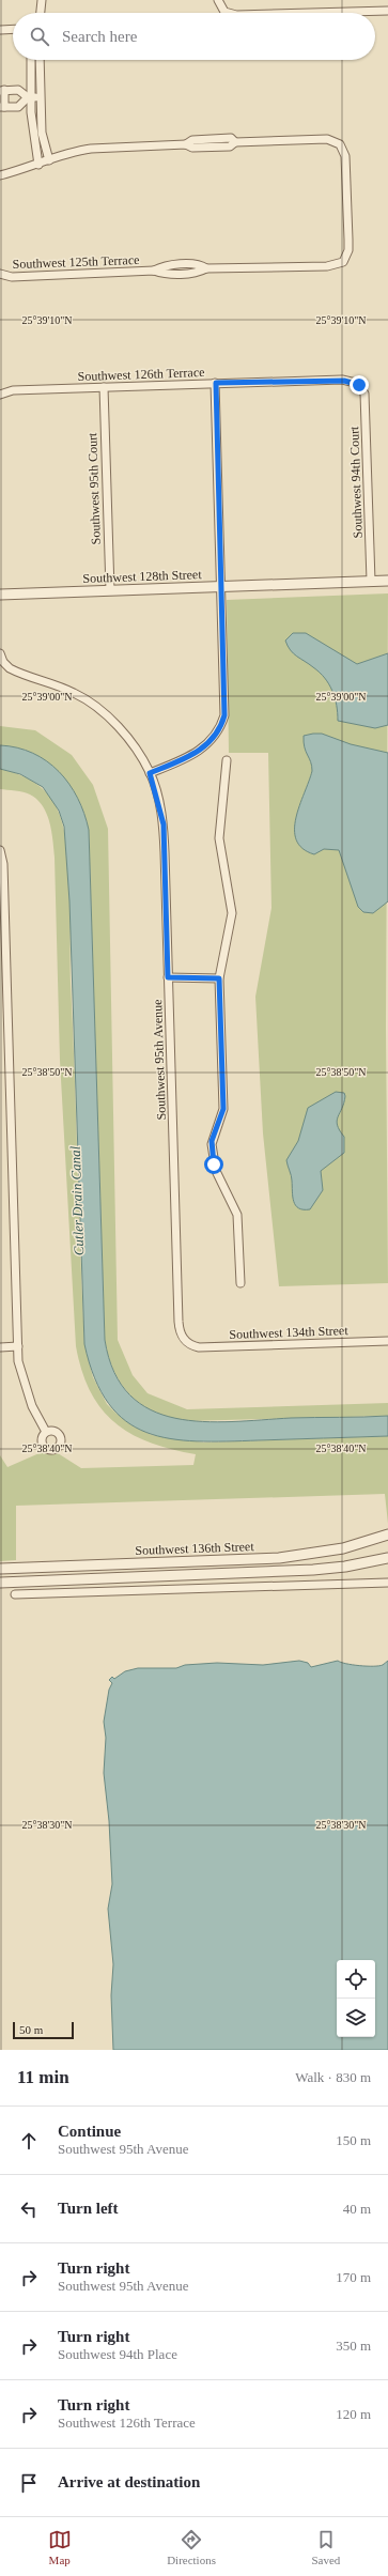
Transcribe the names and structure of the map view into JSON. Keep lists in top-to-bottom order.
{
  "streets": {
    "street": [
      "Southwest 125th Terrace",
      "Southwest 126th Terrace",
      "Southwest 94th Court",
      "Southwest 95th Court",
      "Southwest 128th Street",
      "Southwest 95th Avenue",
      "Southwest 134th Street",
      "Southwest 136th Street"
    ]
  },
  "crossings": [
    ["Southwest 126th Terrace", "Southwest 94th Court"],
    ["Southwest 126th Terrace", "Southwest 95th Court"],
    ["Southwest 94th Court", "Southwest 128th Street"],
    ["Southwest 95th Court", "Southwest 128th Street"],
    ["Southwest 95th Avenue", "Southwest 134th Street"]
  ],
  "water": ["Cutler Drain Canal"],
  "scale_bar": "50 m",
  "page": {
    "search": "Search here",
    "scale": "50 m",
    "heading": ["11 min", "Walk · 830 m"],
    "list": [
      ["Continue", "Southwest 95th Avenue", "150 m"],
      ["Turn left", "40 m"],
      ["Turn right", "Southwest 95th Avenue", "170 m"],
      ["Turn right", "Southwest 94th Place", "350 m"],
      ["Turn right", "Southwest 126th Terrace", "120 m"],
      "Arrive at destination"
    ],
    "nav": ["Map", "Directions", "Saved"]
  },
  "coordinates": [
    "25°39'10\"N",
    "25°39'00\"N",
    "25°38'50\"N",
    "25°38'40\"N",
    "25°38'30\"N"
  ]
}
